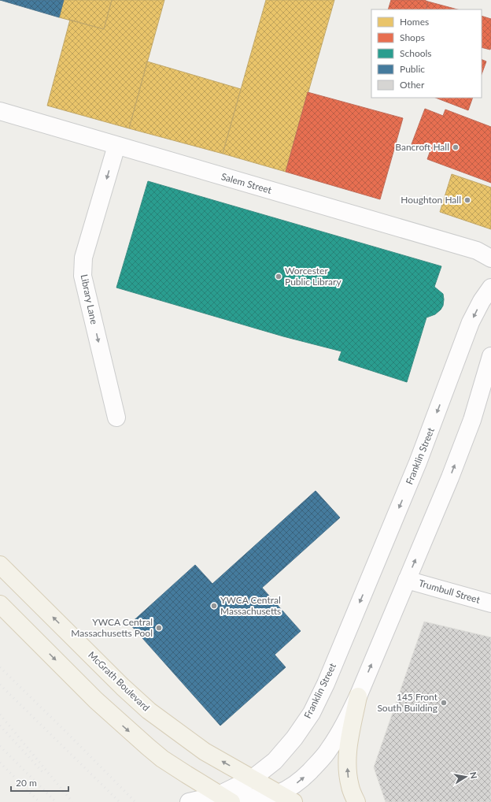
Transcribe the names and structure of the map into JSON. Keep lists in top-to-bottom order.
{
  "streets": {
    "main road": [
      "Salem Street",
      "Library Lane",
      "Franklin Street",
      "Trumbull Street",
      "McGrath Boulevard"
    ]
  },
  "crossings": [
    ["Salem Street", "Library Lane"],
    ["Franklin Street", "McGrath Boulevard"]
  ],
  "one_way": ["Library Lane"],
  "places": [
    "Bancroft Hall",
    "Houghton Hall",
    "Worcester Public Library",
    "YWCA Central Massachusetts",
    "YWCA Central Massachusetts Pool",
    "145 Front South Building"
  ],
  "legend": [
    "Homes",
    "Shops",
    "Schools",
    "Public",
    "Other"
  ],
  "scale_bar": "20 m",
  "north": "right"
}
